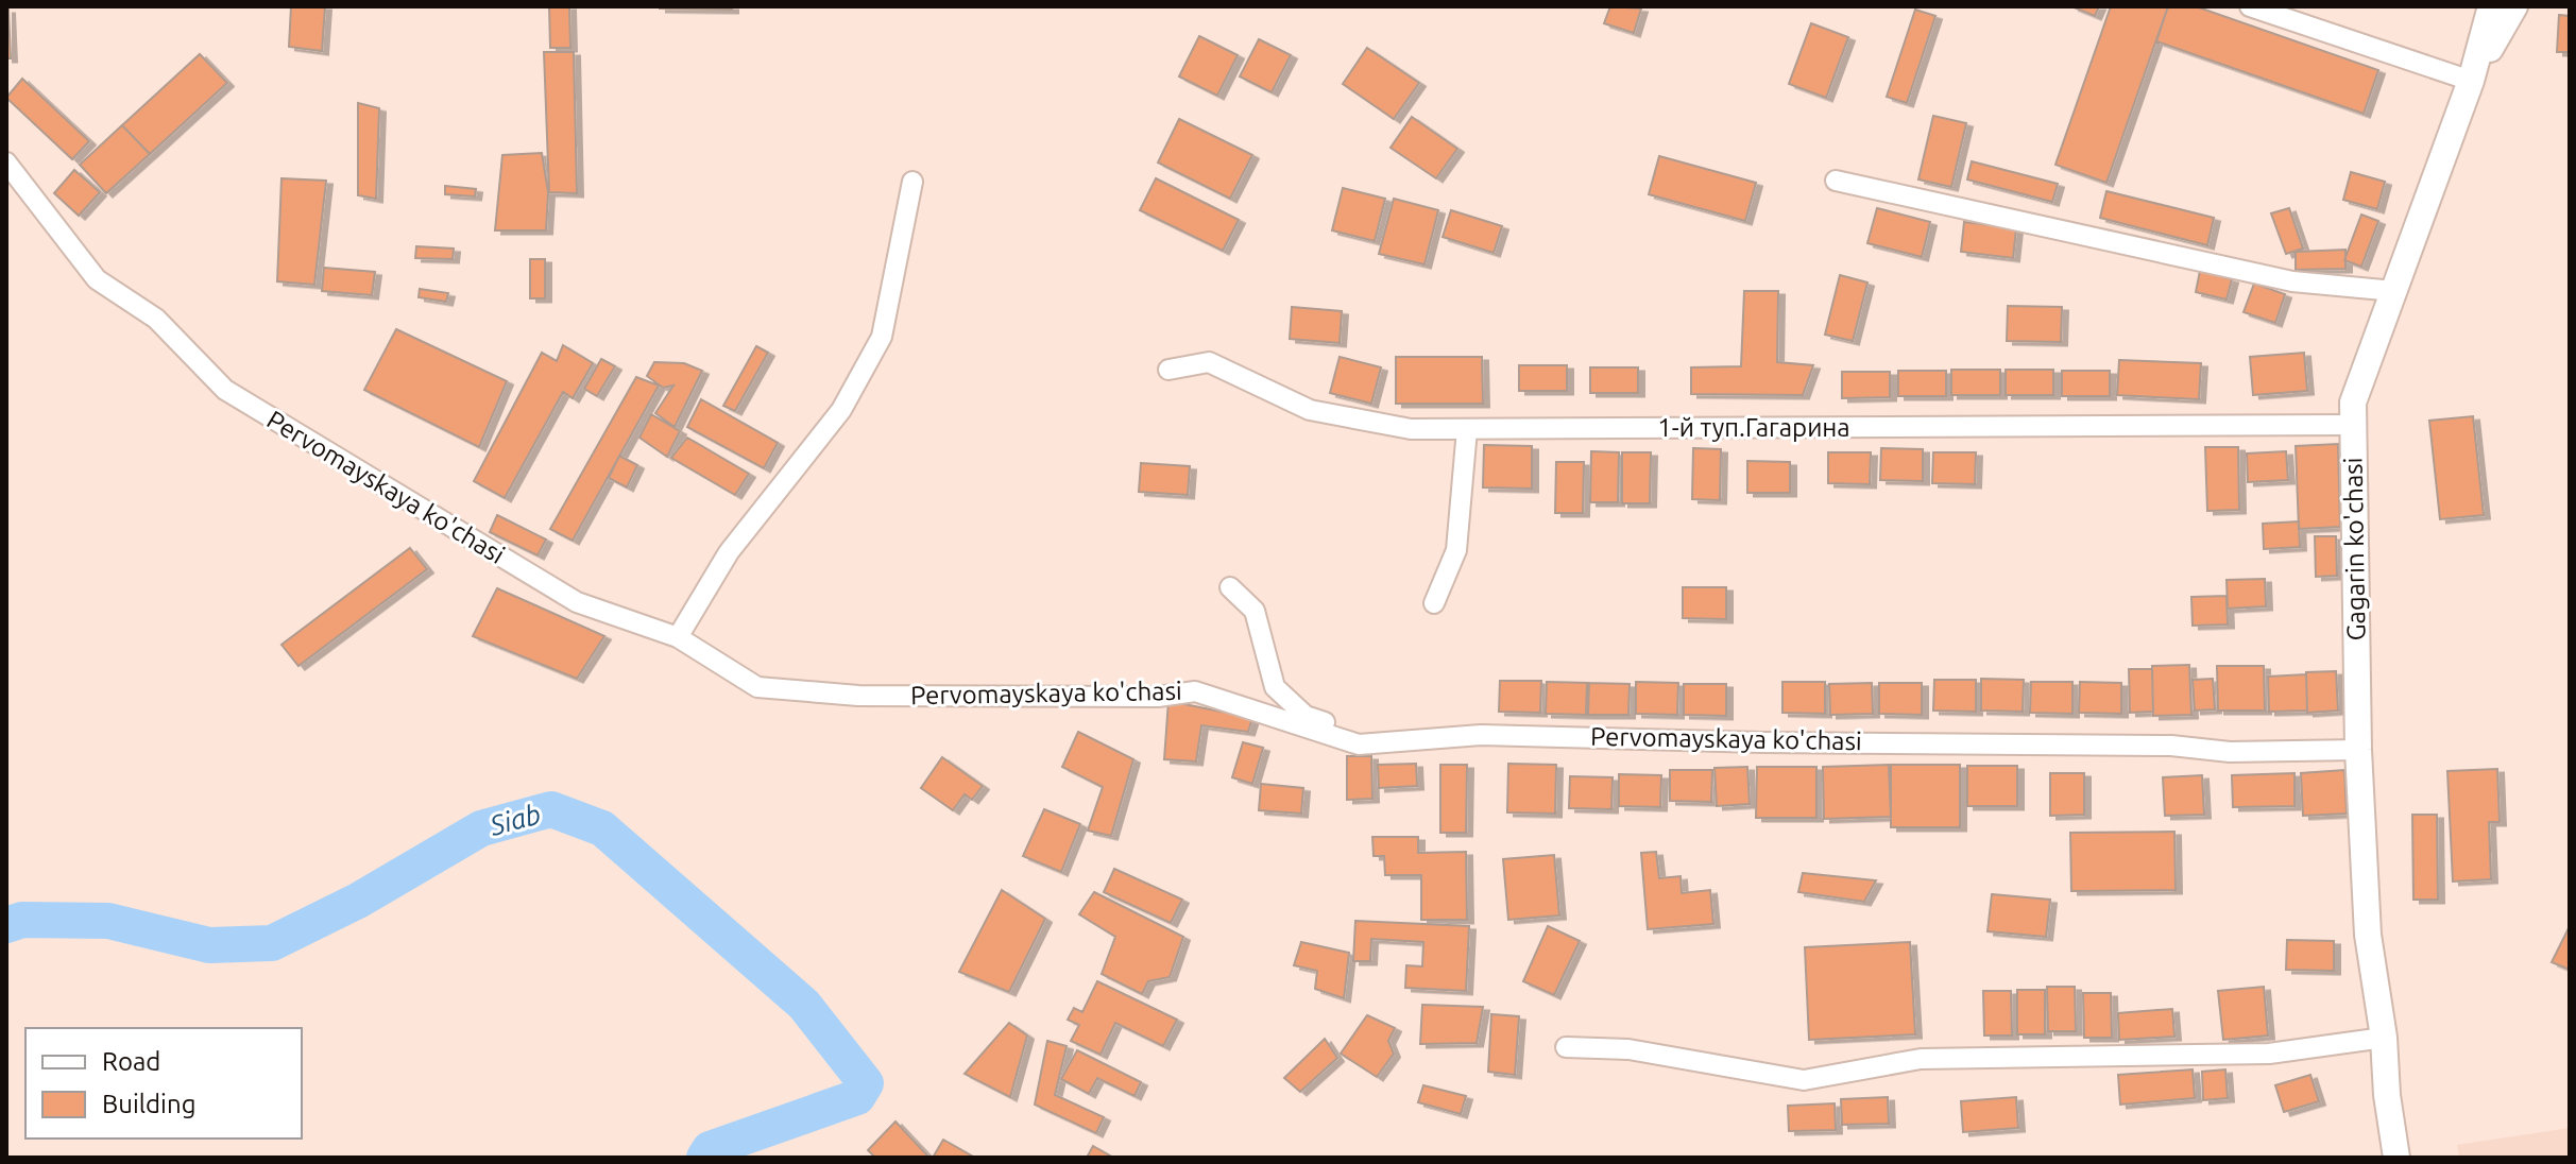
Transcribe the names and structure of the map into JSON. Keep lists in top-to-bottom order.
{
  "streets": {
    "main road": ["Gagarin ko'chasi"],
    "street": ["1-й туп.Гагарина", "Pervomayskaya ko'chasi"]
  },
  "crossings": [
    ["1-й туп.Гагарина", "Gagarin ko'chasi"],
    ["Pervomayskaya ko'chasi", "Gagarin ko'chasi"]
  ],
  "water": ["Siab"],
  "legend": ["Road", "Building"]
}
